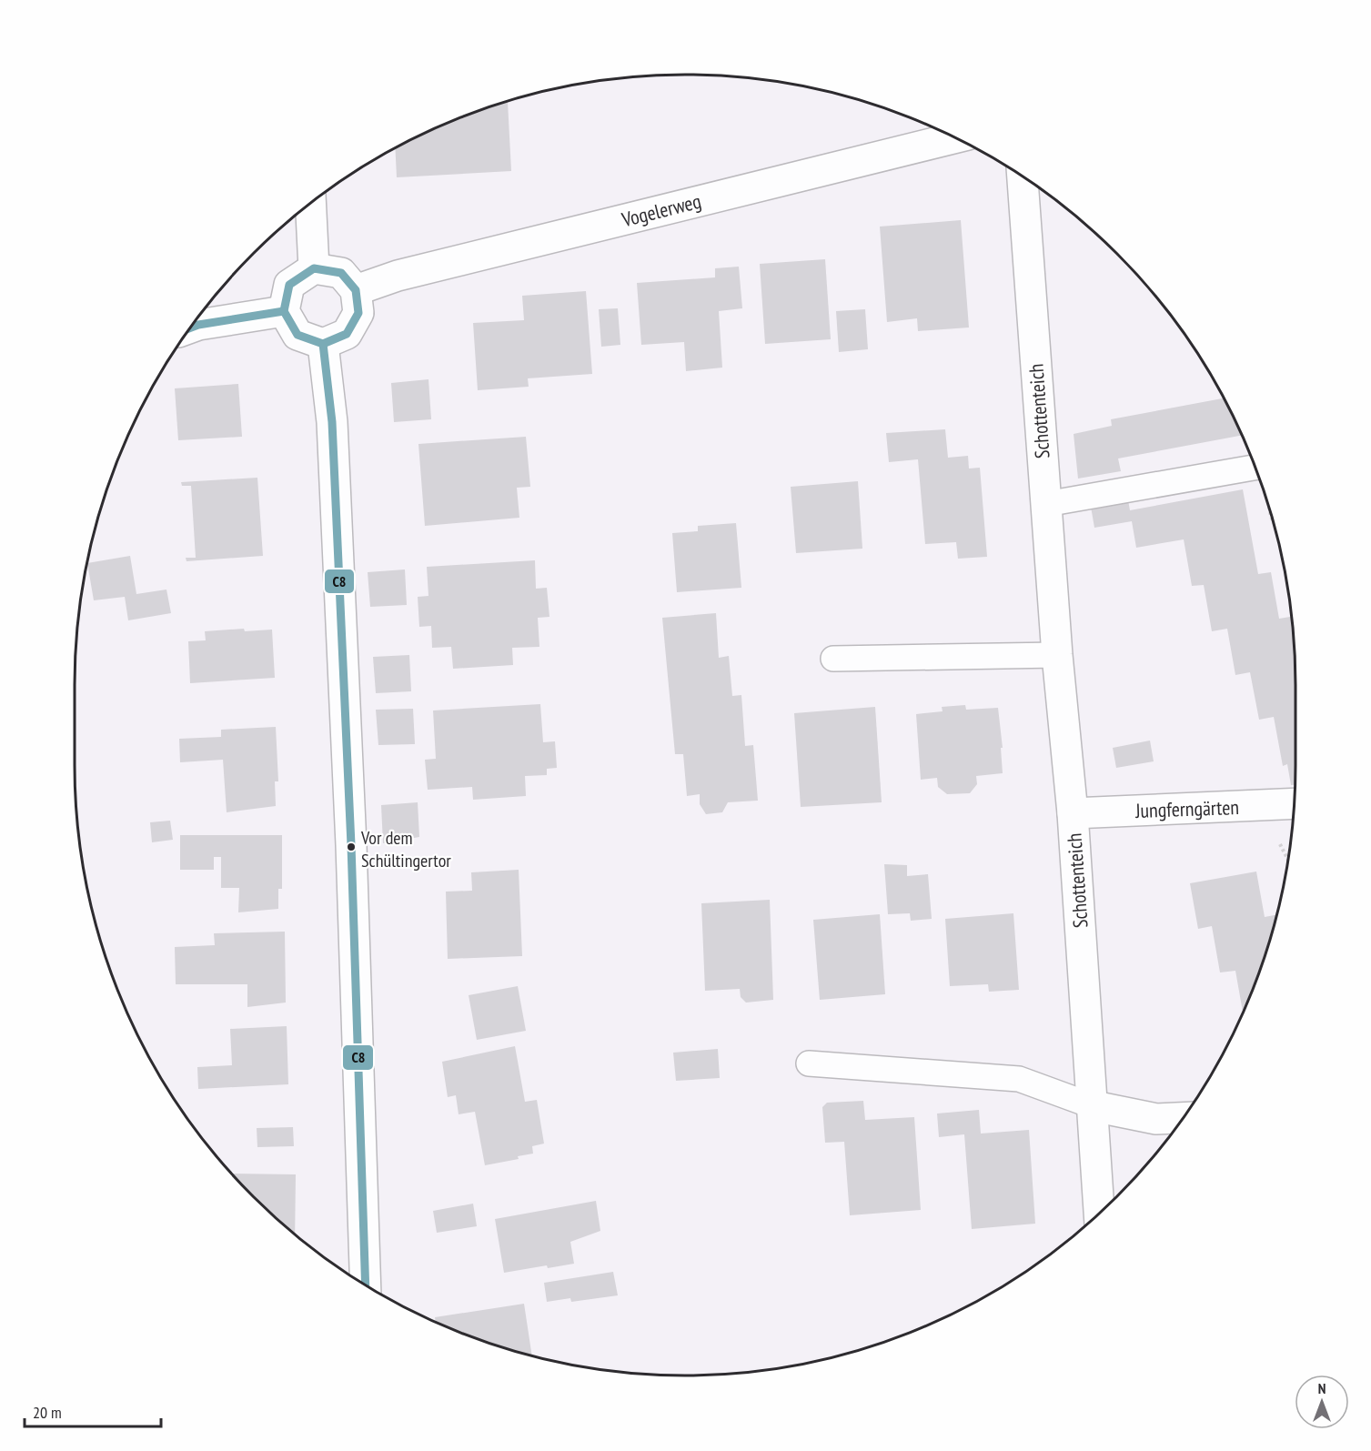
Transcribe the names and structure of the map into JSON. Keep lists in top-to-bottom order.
{
  "streets": {
    "street": ["Vogelerweg", "Schottenteich", "Jungferngärten"]
  },
  "crossings": [
    ["Schottenteich", "Jungferngärten"]
  ],
  "places": ["Vor dem Schültingertor"],
  "lines": ["transit line C8"],
  "scale_bar": "20 m",
  "north": "top"
}
